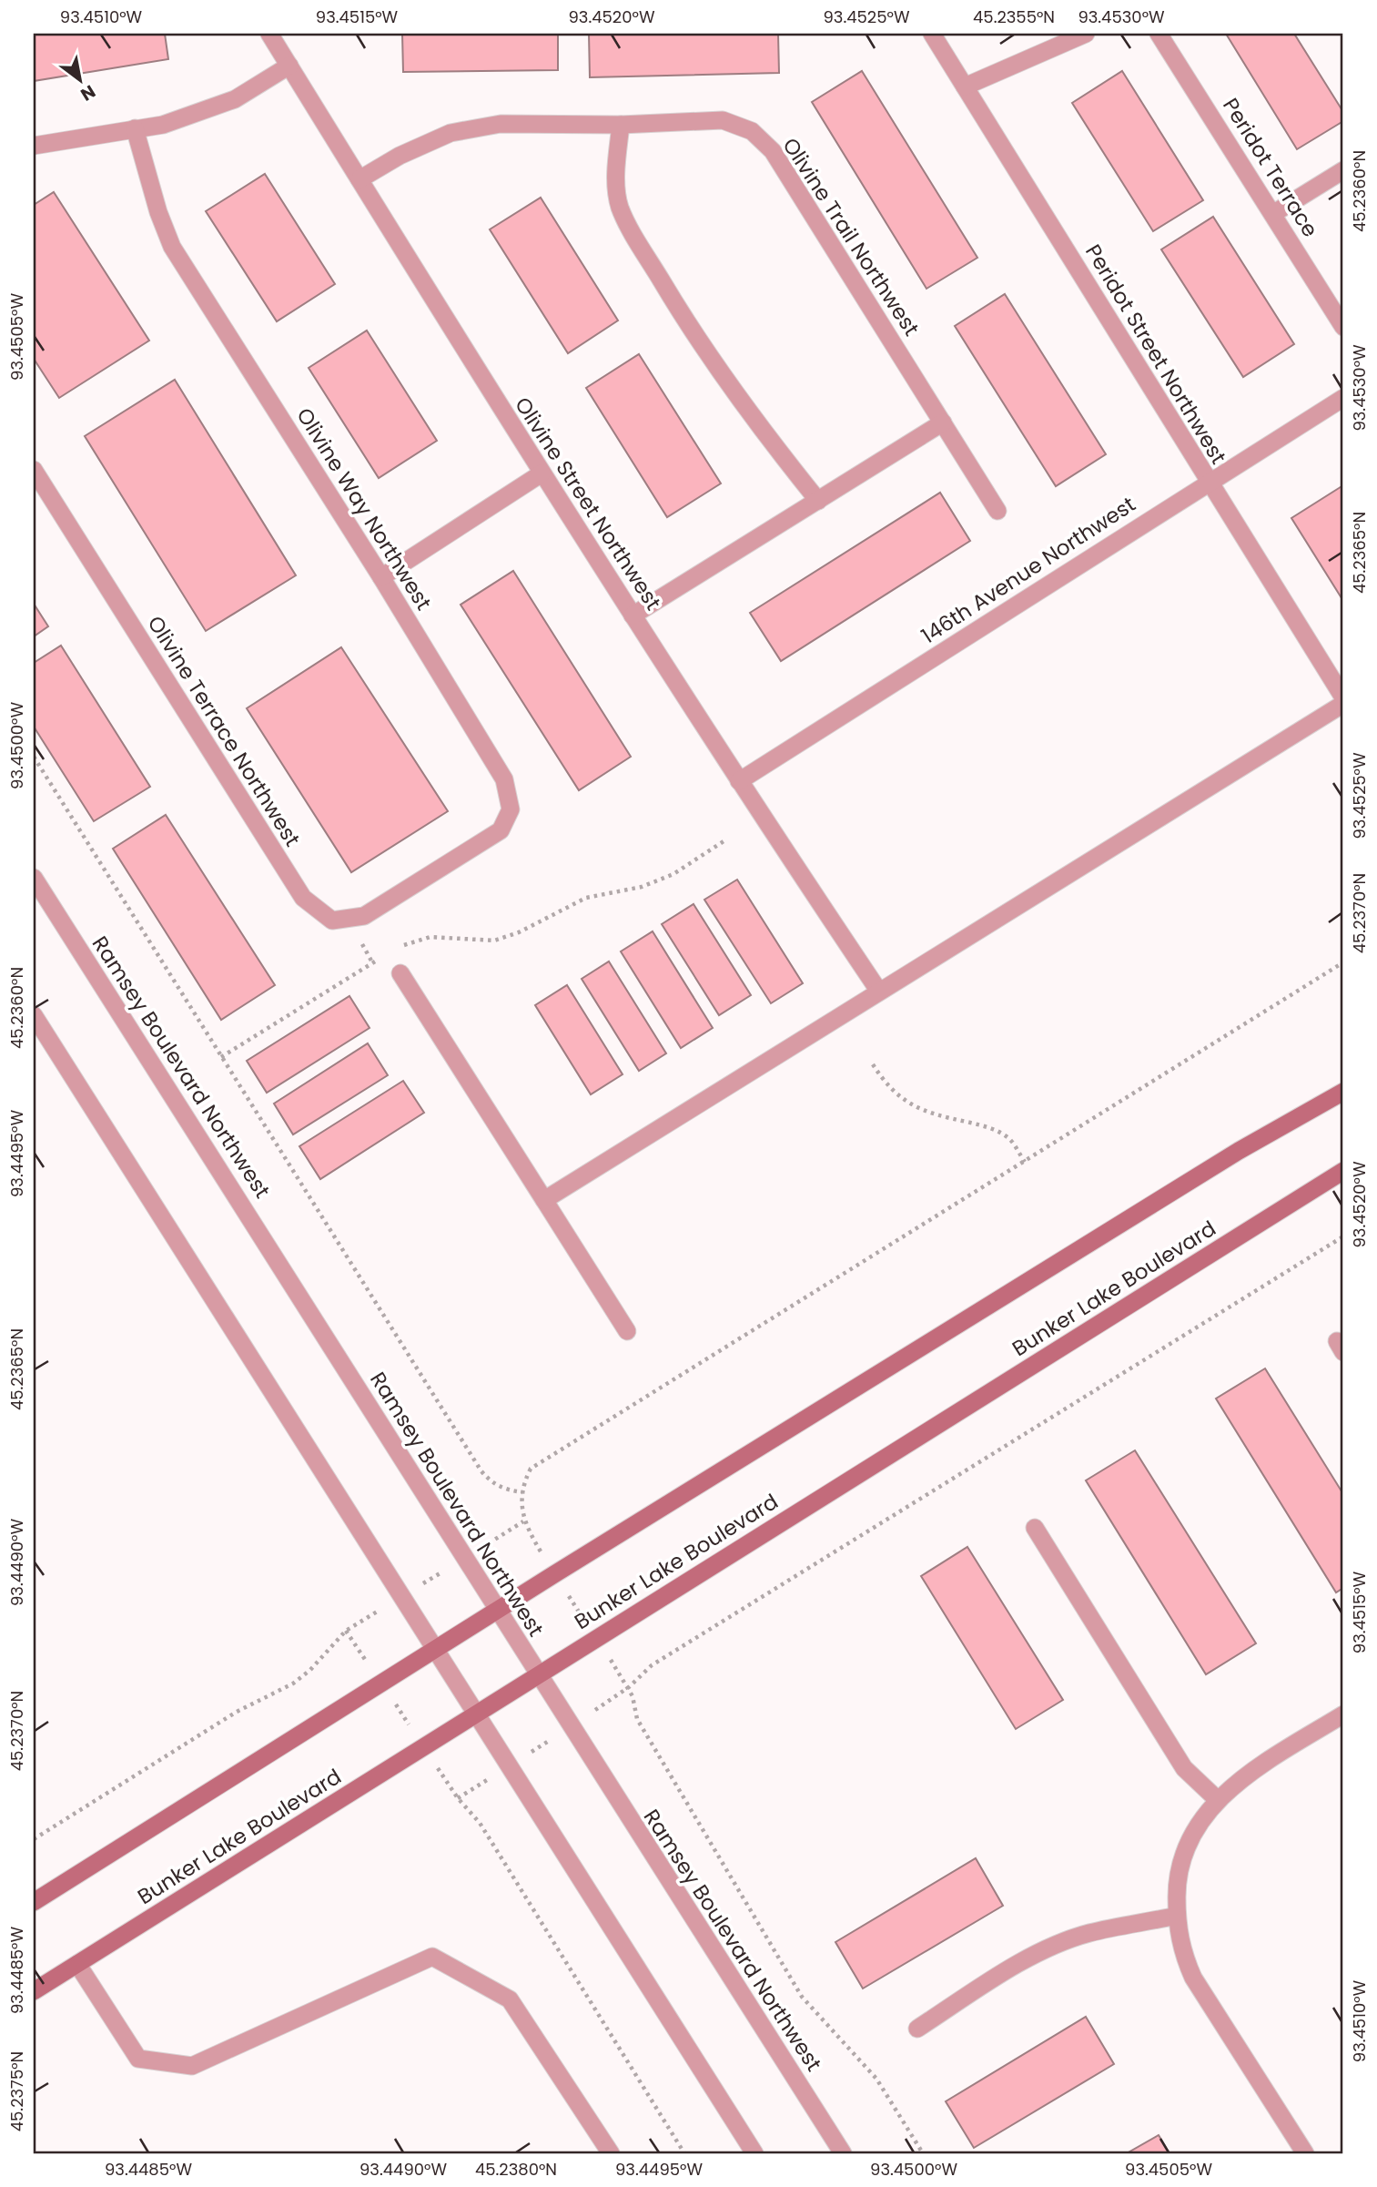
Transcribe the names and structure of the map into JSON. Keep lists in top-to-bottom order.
{
  "streets": {
    "main road": ["Bunker Lake Boulevard"],
    "street": [
      "Peridot Terrace",
      "Olivine Trail Northwest",
      "Peridot Street Northwest",
      "Olivine Street Northwest",
      "Olivine Way Northwest",
      "146th Avenue Northwest",
      "Olivine Terrace Northwest",
      "Ramsey Boulevard Northwest"
    ]
  },
  "crossings": [
    ["Olivine Trail Northwest", "Olivine Street Northwest"],
    ["Peridot Street Northwest", "146th Avenue Northwest"],
    ["Olivine Street Northwest", "146th Avenue Northwest"],
    ["Olivine Way Northwest", "Olivine Terrace Northwest"],
    ["Ramsey Boulevard Northwest", "Bunker Lake Boulevard"]
  ],
  "north": "bottom right",
  "coordinates": [
    "93.4510°W",
    "93.4515°W",
    "93.4520°W",
    "93.4525°W",
    "45.2355°N",
    "93.4530°W",
    "45.2360°N",
    "93.4505°W",
    "45.2365°N",
    "93.4500°W",
    "45.2370°N",
    "93.4495°W",
    "93.4490°W",
    "93.4485°W",
    "45.2375°N",
    "45.2380°N"
  ]
}
